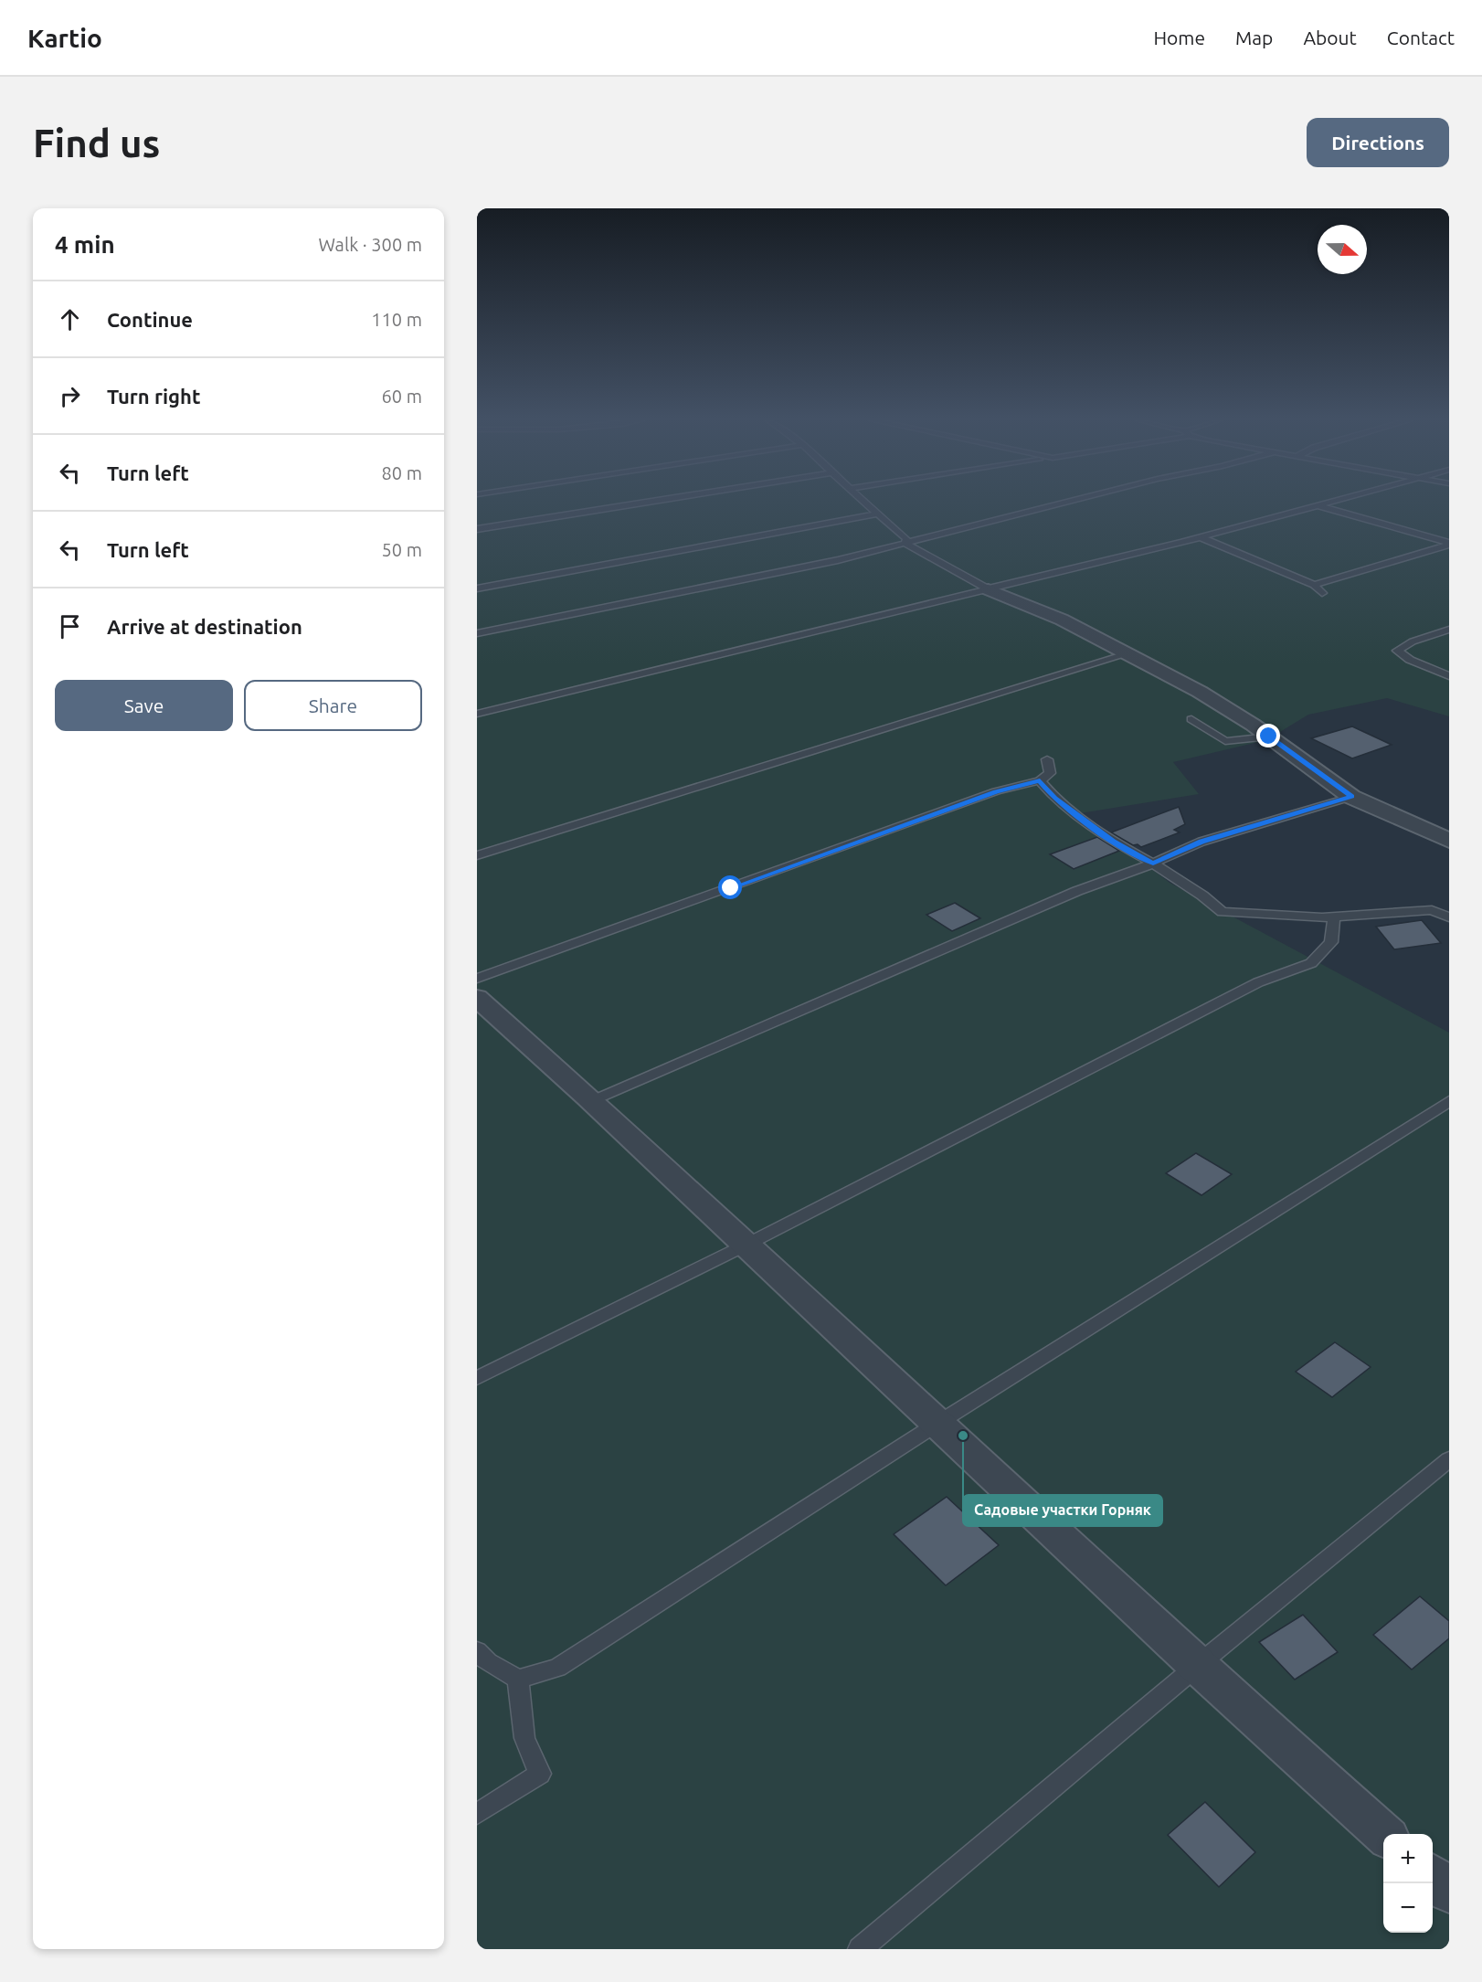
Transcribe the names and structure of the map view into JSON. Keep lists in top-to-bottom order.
{
  "places": ["Садовые участки Горняк"],
  "north": "right",
  "page": {
    "header": "Kartio",
    "nav": [
      "Home",
      "Map",
      "About",
      "Contact"
    ],
    "buttons": [
      "Directions",
      ["Save", "Share"]
    ],
    "title": "Find us",
    "heading": ["4 min", "Walk · 300 m"],
    "list": [
      ["Continue", "110 m"],
      ["Turn right", "60 m"],
      ["Turn left", "80 m"],
      ["Turn left", "50 m"],
      "Arrive at destination"
    ],
    "map_buttons": ["+", "−"]
  }
}
